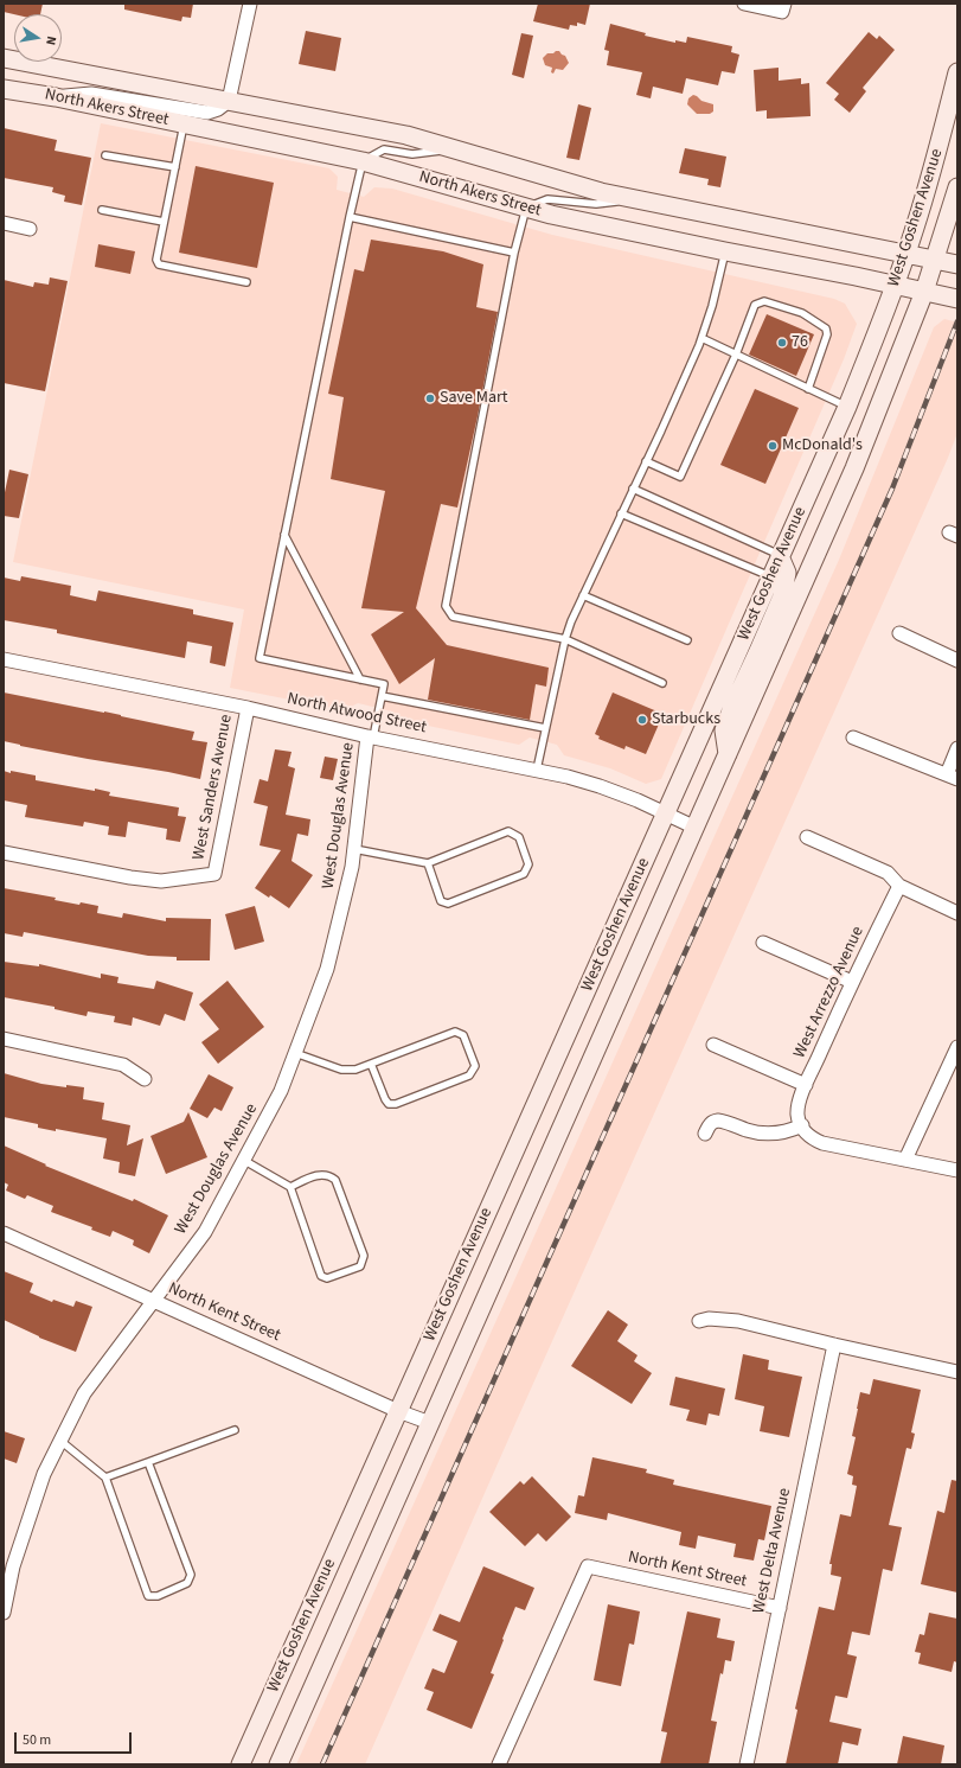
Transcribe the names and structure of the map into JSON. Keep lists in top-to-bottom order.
{
  "streets": {
    "main road": ["North Akers Street", "West Goshen Avenue"],
    "street": [
      "North Atwood Street",
      "West Sanders Avenue",
      "West Douglas Avenue",
      "West Arrezzo Avenue",
      "North Kent Street",
      "West Delta Avenue"
    ]
  },
  "crossings": [
    ["North Akers Street", "West Goshen Avenue"],
    ["West Goshen Avenue", "North Atwood Street"],
    ["West Goshen Avenue", "North Kent Street"],
    ["North Atwood Street", "West Sanders Avenue"],
    ["North Atwood Street", "West Douglas Avenue"],
    ["West Douglas Avenue", "North Kent Street"],
    ["North Kent Street", "West Delta Avenue"]
  ],
  "places": [
    "76",
    "Save Mart",
    "McDonald's",
    "Starbucks"
  ],
  "scale_bar": "50 m",
  "north": "right"
}
